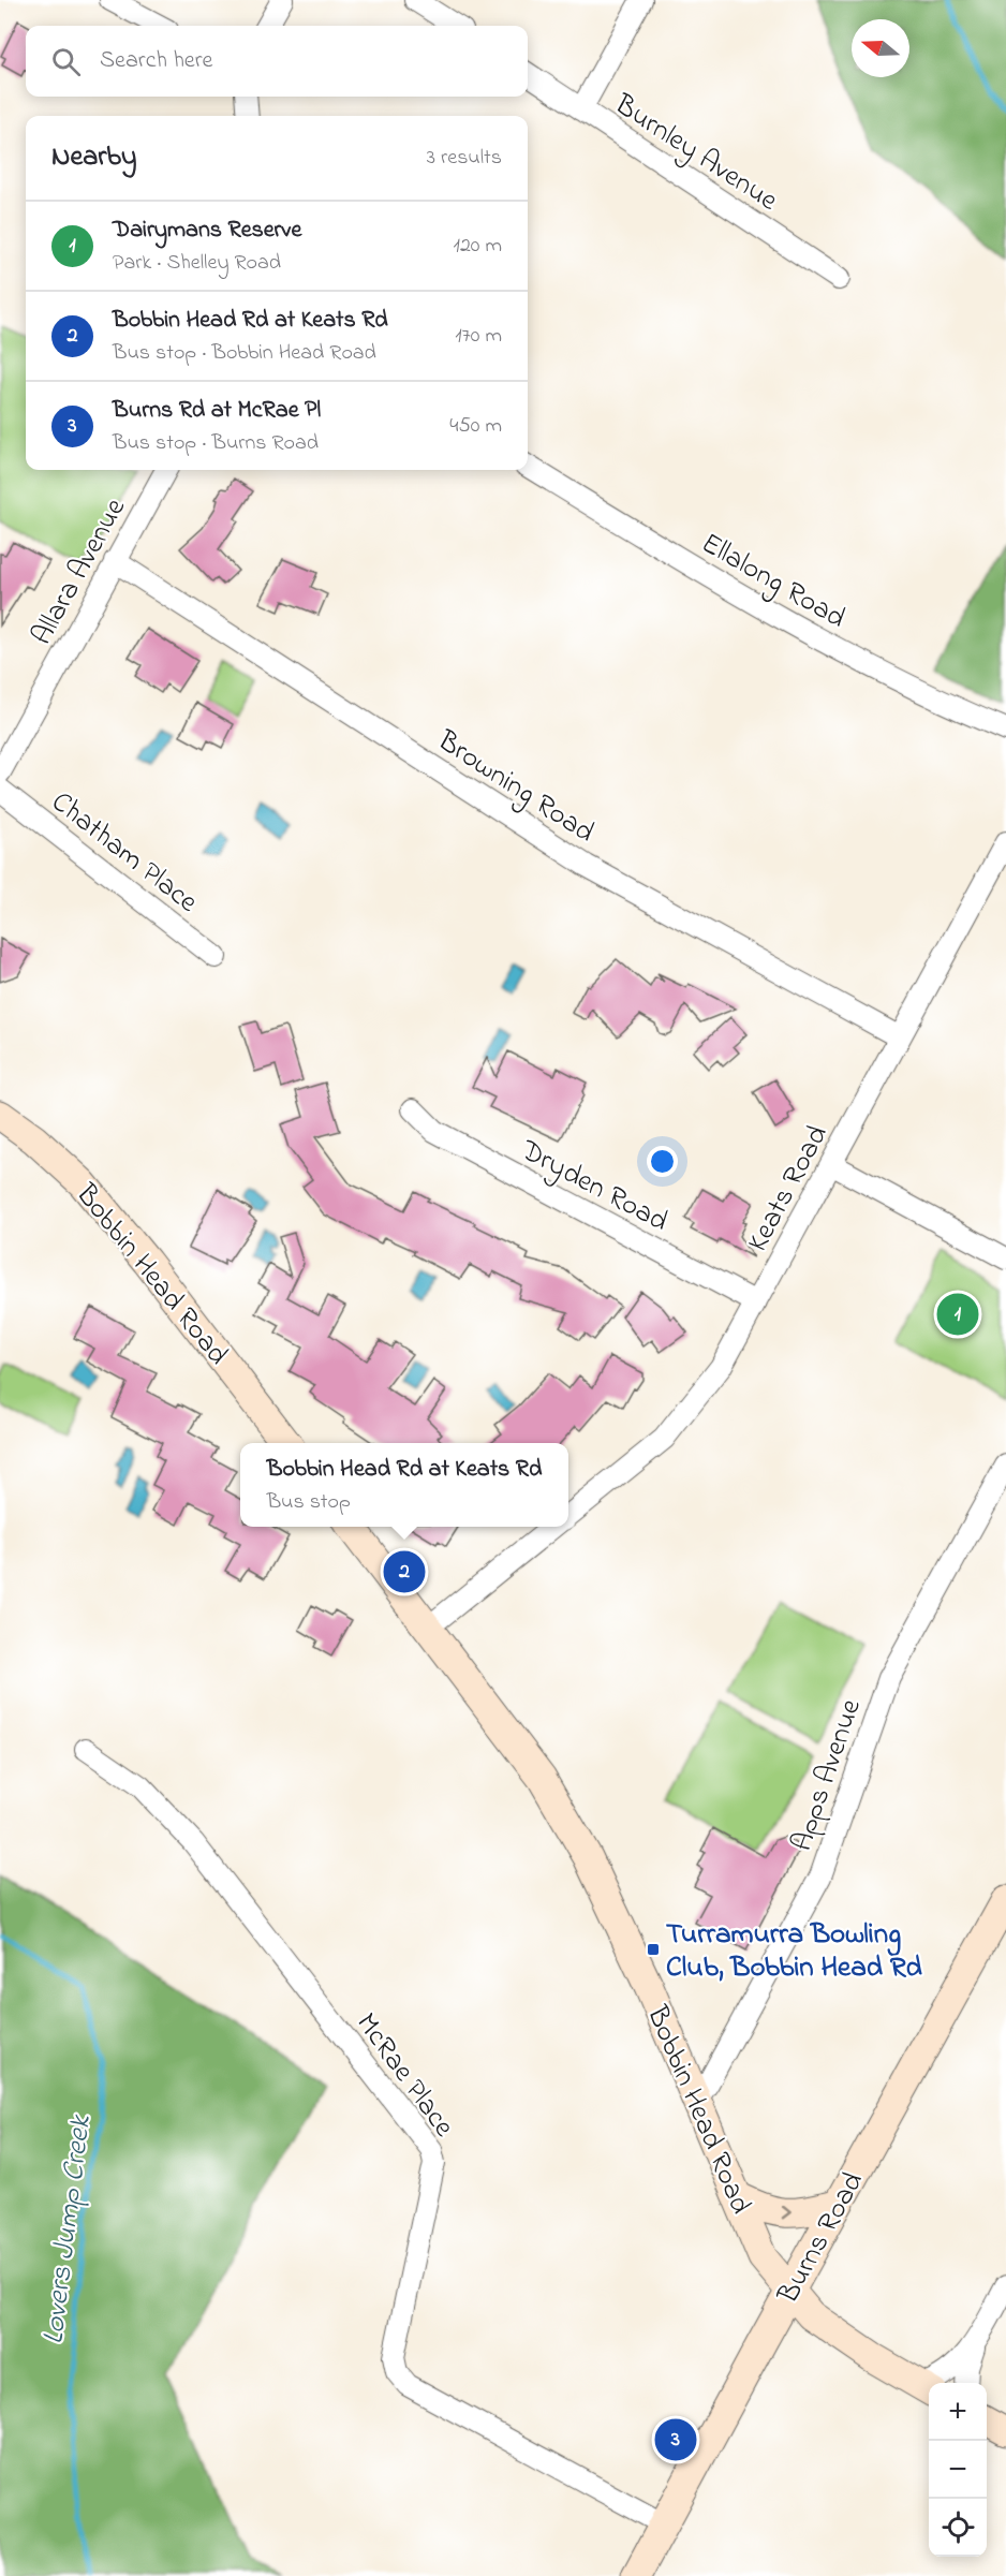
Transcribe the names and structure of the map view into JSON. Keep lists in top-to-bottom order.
{
  "streets": {
    "main road": ["Bobbin Head Road", "Burns Road"],
    "street": [
      "Burnley Avenue",
      "Allara Avenue",
      "Ellalong Road",
      "Browning Road",
      "Chatham Place",
      "Dryden Road",
      "Keats Road",
      "Apps Avenue",
      "McRae Place"
    ]
  },
  "crossings": [
    ["Allara Avenue", "Browning Road"],
    ["Browning Road", "Keats Road"],
    ["Dryden Road", "Keats Road"],
    ["Keats Road", "Bobbin Head Road"],
    ["Bobbin Head Road", "Apps Avenue"],
    ["Bobbin Head Road", "Burns Road"],
    ["McRae Place", "Burns Road"]
  ],
  "water": ["Lovers Jump Creek"],
  "places": {
    "transit": ["Turramurra Bowling Club, Bobbin Head Rd"]
  },
  "north": "left",
  "page": {
    "search": "Search here",
    "heading": ["Nearby", "3 results"],
    "list": [
      {
        "mark": "1",
        "name": "Dairymans Reserve",
        "note": "Park · Shelley Road",
        "value": "120 m"
      },
      {
        "mark": "2",
        "name": "Bobbin Head Rd at Keats Rd",
        "note": "Bus stop · Bobbin Head Road",
        "value": "170 m"
      },
      {
        "mark": "3",
        "name": "Burns Rd at McRae Pl",
        "note": "Bus stop · Burns Road",
        "value": "450 m"
      }
    ],
    "pins": ["1", "2", "3"],
    "popup": ["Bobbin Head Rd at Keats Rd", "Bus stop"],
    "map_buttons": ["+", "−"]
  }
}
